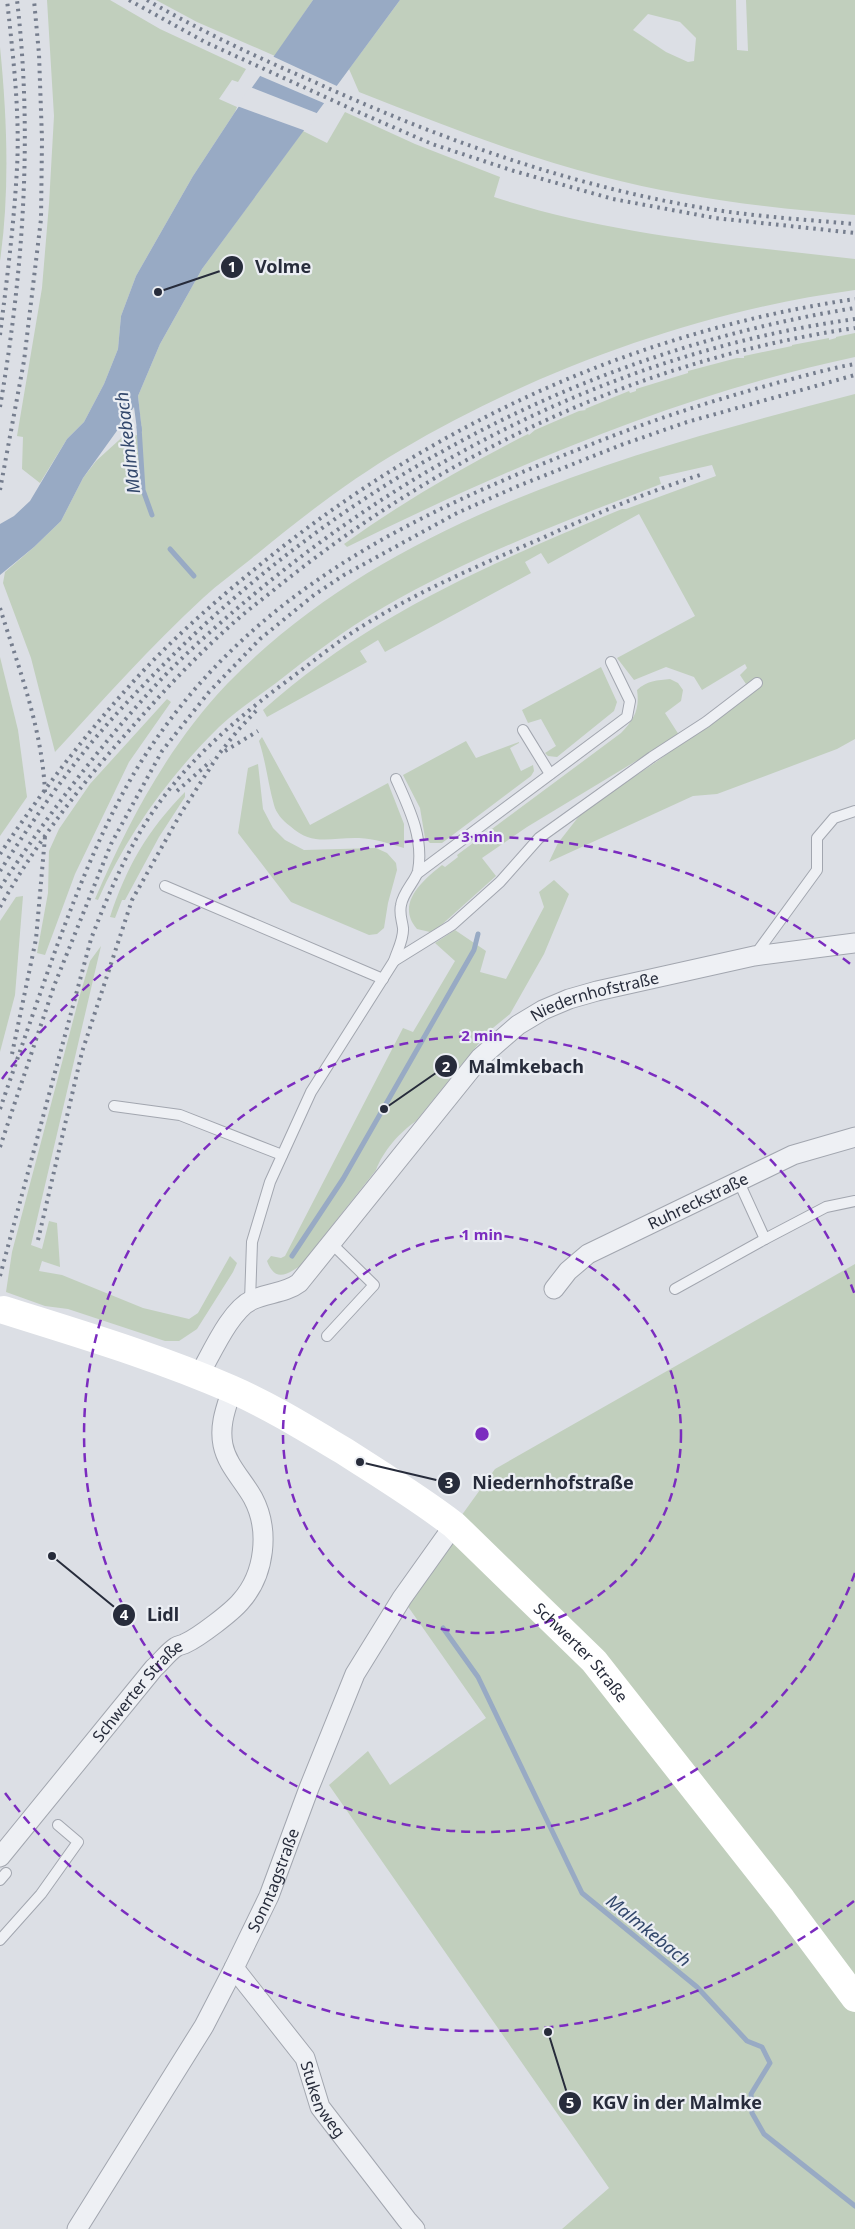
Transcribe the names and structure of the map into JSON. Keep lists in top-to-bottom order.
{
  "streets": {
    "main road": ["Schwerter Straße"],
    "street": [
      "Niedernhofstraße",
      "Ruhreckstraße",
      "Sonntagstraße",
      "Stukenweg"
    ]
  },
  "crossings": [
    ["Schwerter Straße", "Sonntagstraße"],
    ["Sonntagstraße", "Stukenweg"]
  ],
  "water": ["Malmkebach"],
  "places": [
    "Volme",
    "Malmkebach",
    "Niedernhofstraße",
    "Lidl",
    "KGV in der Malmke"
  ],
  "rings": ["3 min", "2 min", "1 min"]
}
